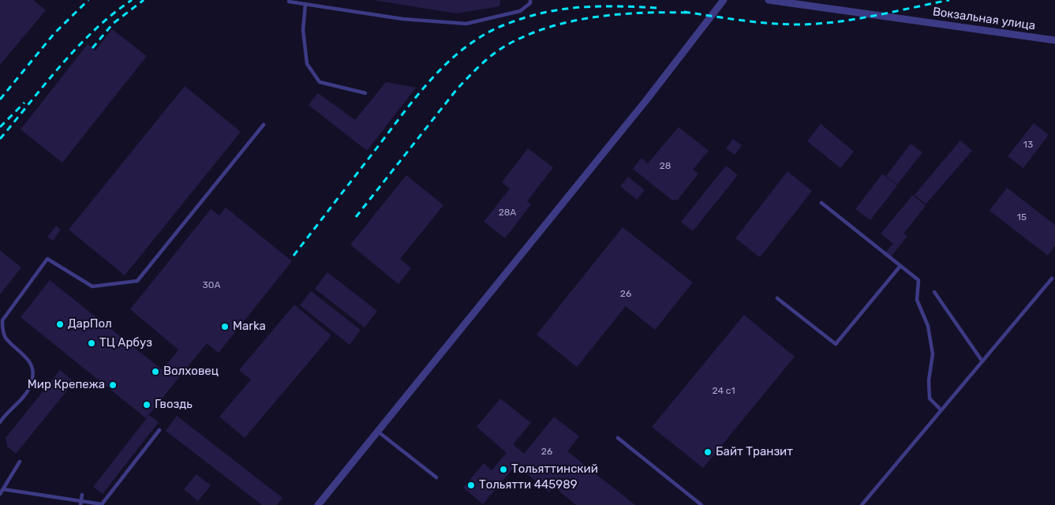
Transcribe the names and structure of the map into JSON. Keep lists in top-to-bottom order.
{
  "streets": {
    "street": ["Вокзальная улица"]
  },
  "places": [
    "ДарПол",
    "Marka",
    "ТЦ Арбуз",
    "Волховец",
    "Мир Крепежа",
    "Гвоздь",
    "Байт Транзит",
    "Тольяттинский",
    "Тольятти 445989"
  ],
  "house_numbers": [
    "13",
    "28",
    "28А",
    "15",
    "30А",
    "26",
    "24 с1",
    "26"
  ]
}
